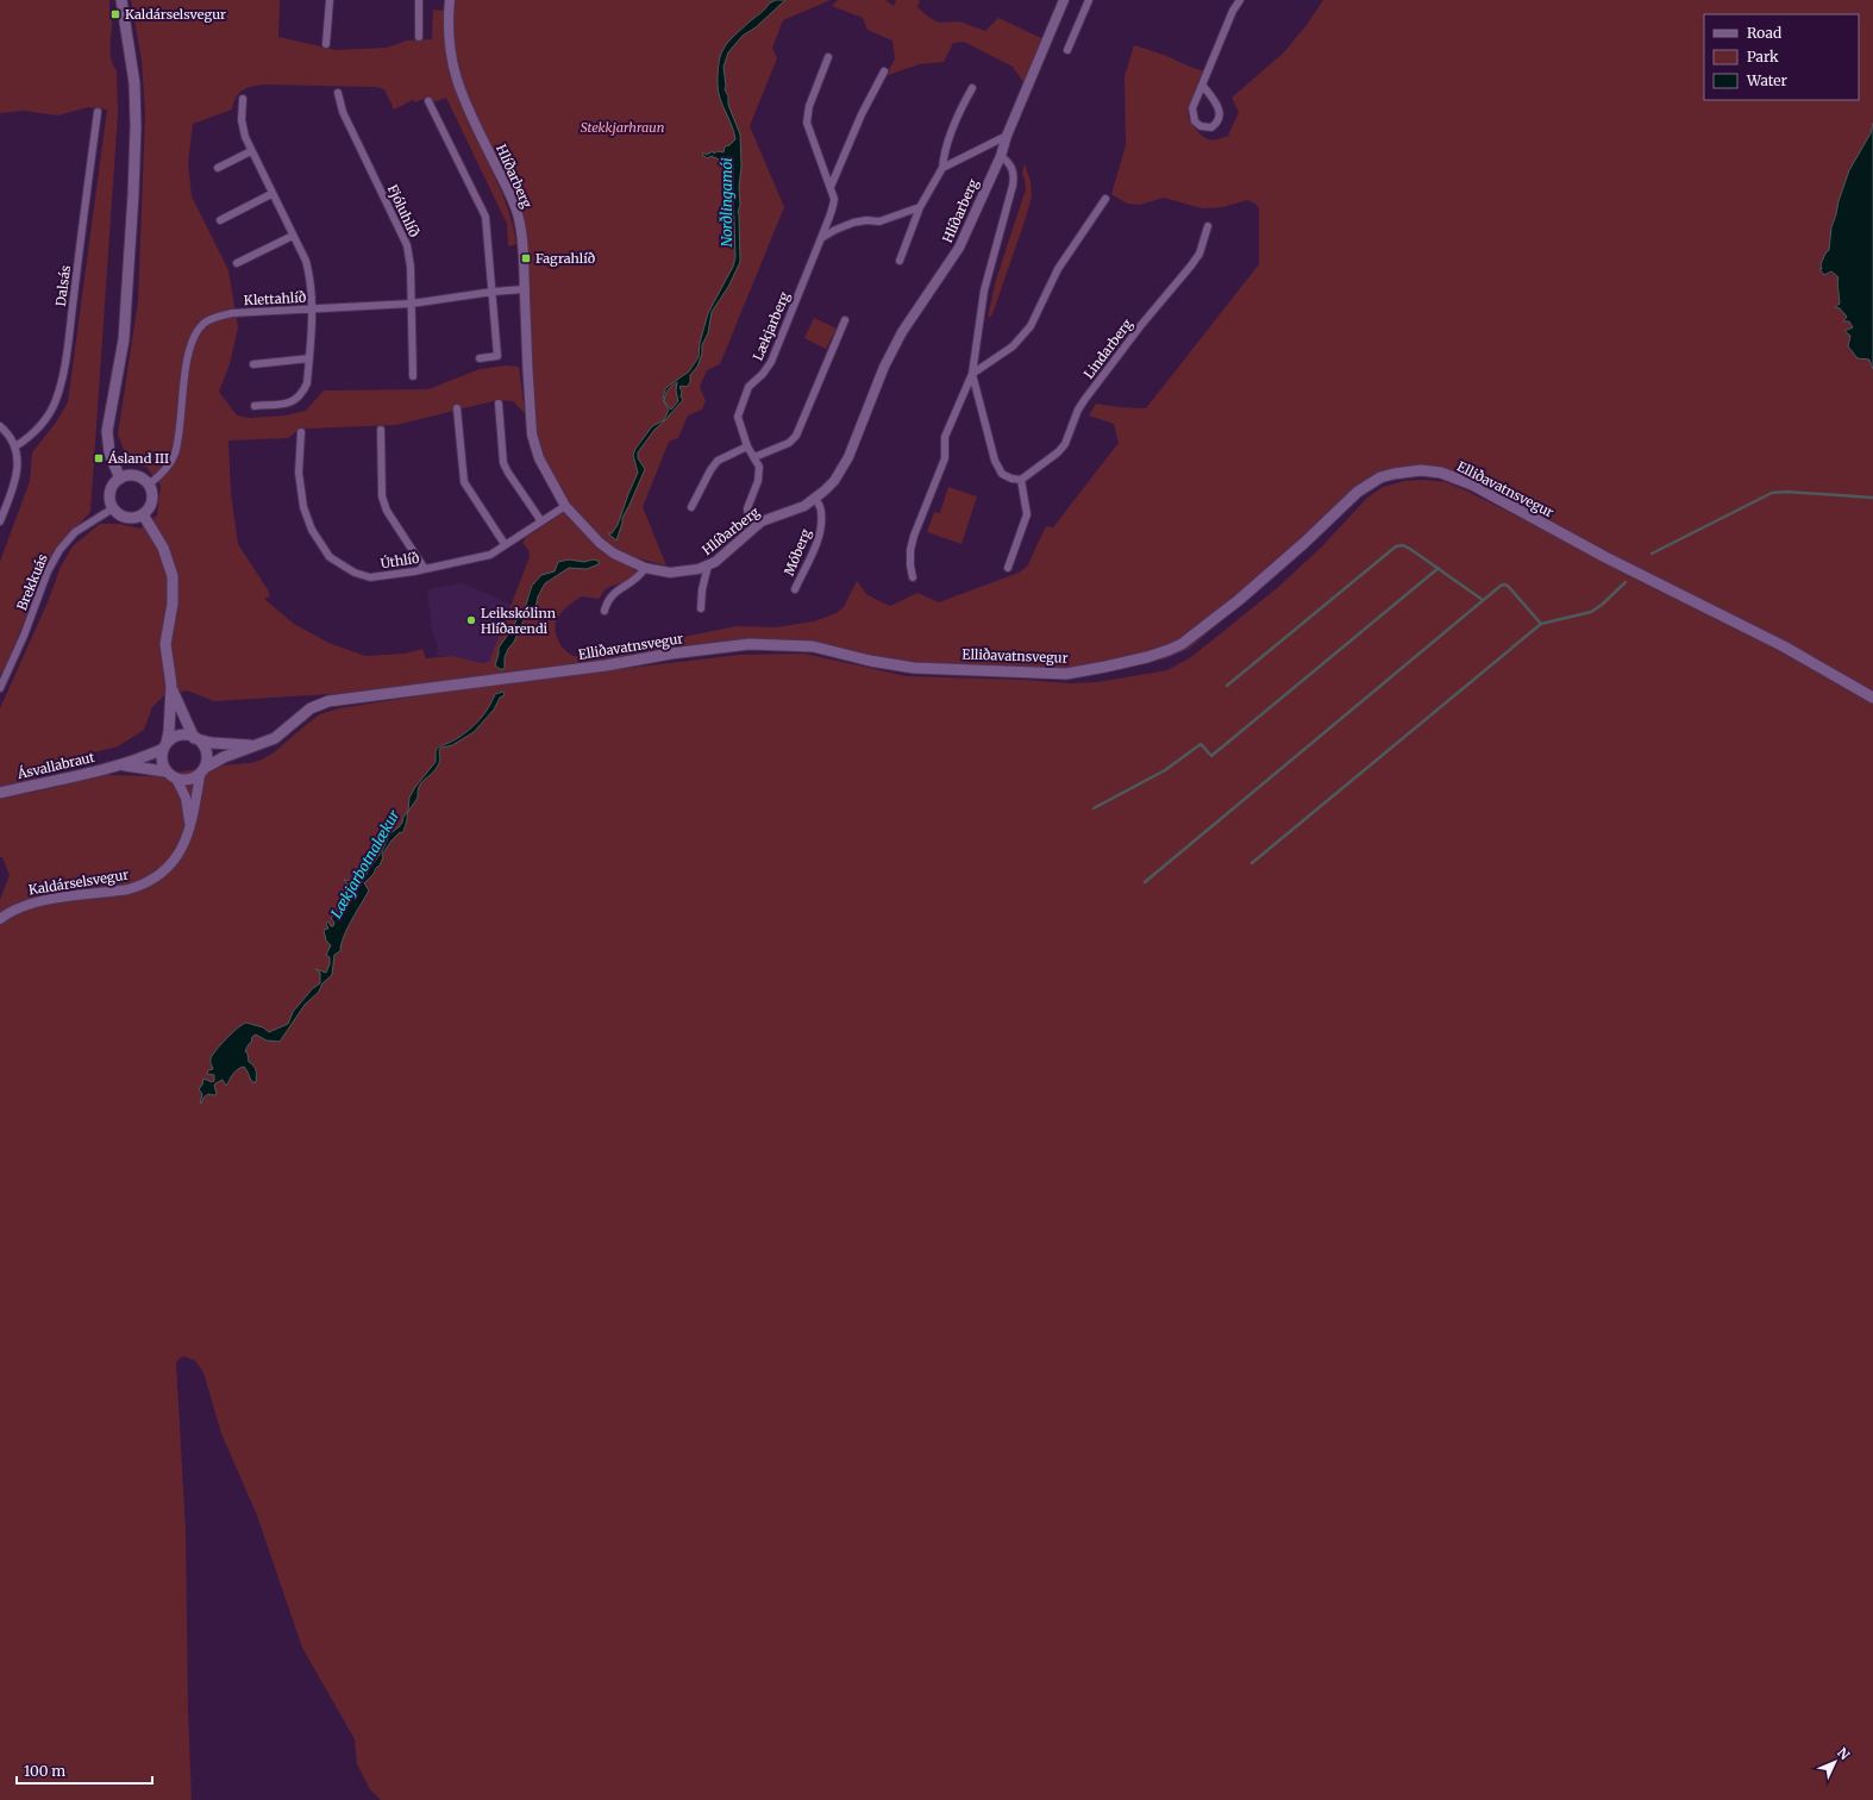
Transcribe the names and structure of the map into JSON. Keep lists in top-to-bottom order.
{
  "streets": {
    "main road": ["Elliðavatnsvegur", "Ásvallabraut"],
    "street": [
      "Hlíðarberg",
      "Fjóluhlíð",
      "Dalsás",
      "Klettahlíð",
      "Lækjarberg",
      "Lindarberg",
      "Móberg",
      "Úthlíð",
      "Brekkuás",
      "Kaldárselsvegur"
    ]
  },
  "crossings": [
    ["Hlíðarberg", "Klettahlíð"],
    ["Hlíðarberg", "Lækjarberg"],
    ["Hlíðarberg", "Móberg"],
    ["Hlíðarberg", "Úthlíð"],
    ["Fjóluhlíð", "Klettahlíð"],
    ["Klettahlíð", "Brekkuás"],
    ["Elliðavatnsvegur", "Ásvallabraut"],
    ["Elliðavatnsvegur", "Kaldárselsvegur"],
    ["Ásvallabraut", "Kaldárselsvegur"]
  ],
  "water": ["Norðlingamói", "Lækjarbotnalækur"],
  "parks": ["Stekkjarhraun"],
  "places": {
    "transit": ["Kaldárselsvegur", "Fagrahlíð", "Ásland III"],
    "other": ["Leikskólinn Hlíðarendi"]
  },
  "legend": ["Road", "Park", "Water"],
  "scale_bar": "100 m",
  "north": "top right"
}
